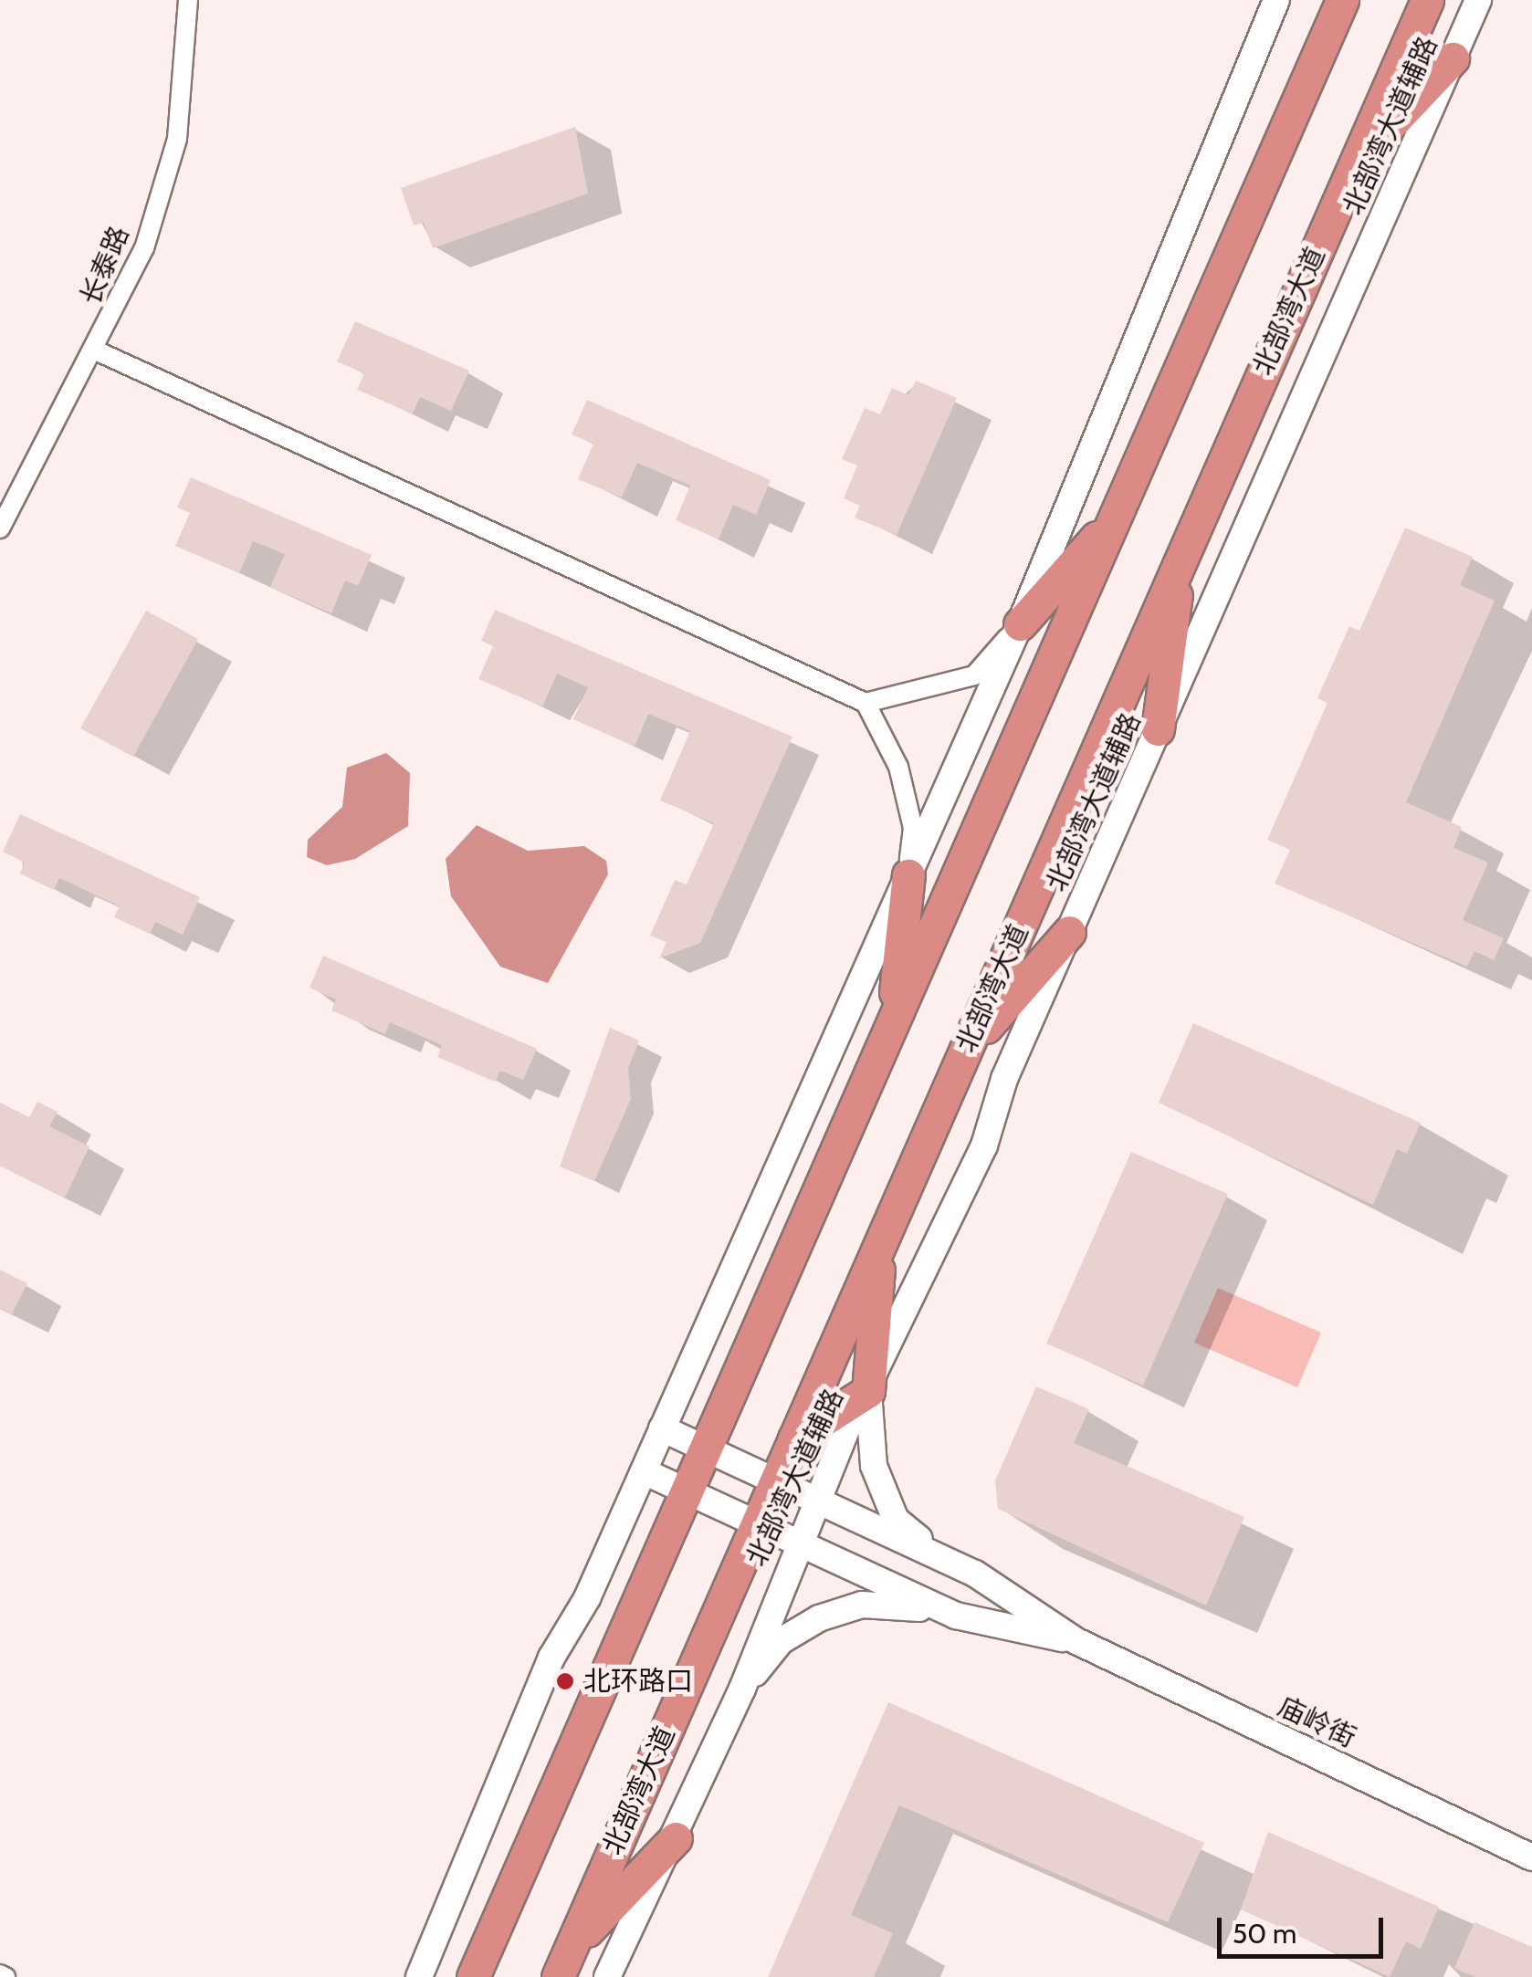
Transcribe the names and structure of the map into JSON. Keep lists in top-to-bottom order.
{
  "streets": {
    "highway": ["北部湾大道"],
    "main road": ["北部湾大道辅路", "庙岭街"],
    "street": ["长泰路"]
  },
  "crossings": [
    ["北部湾大道辅路", "庙岭街"],
    ["北部湾大道", "庙岭街"]
  ],
  "places": ["北环路口"],
  "scale_bar": "50 m"
}
